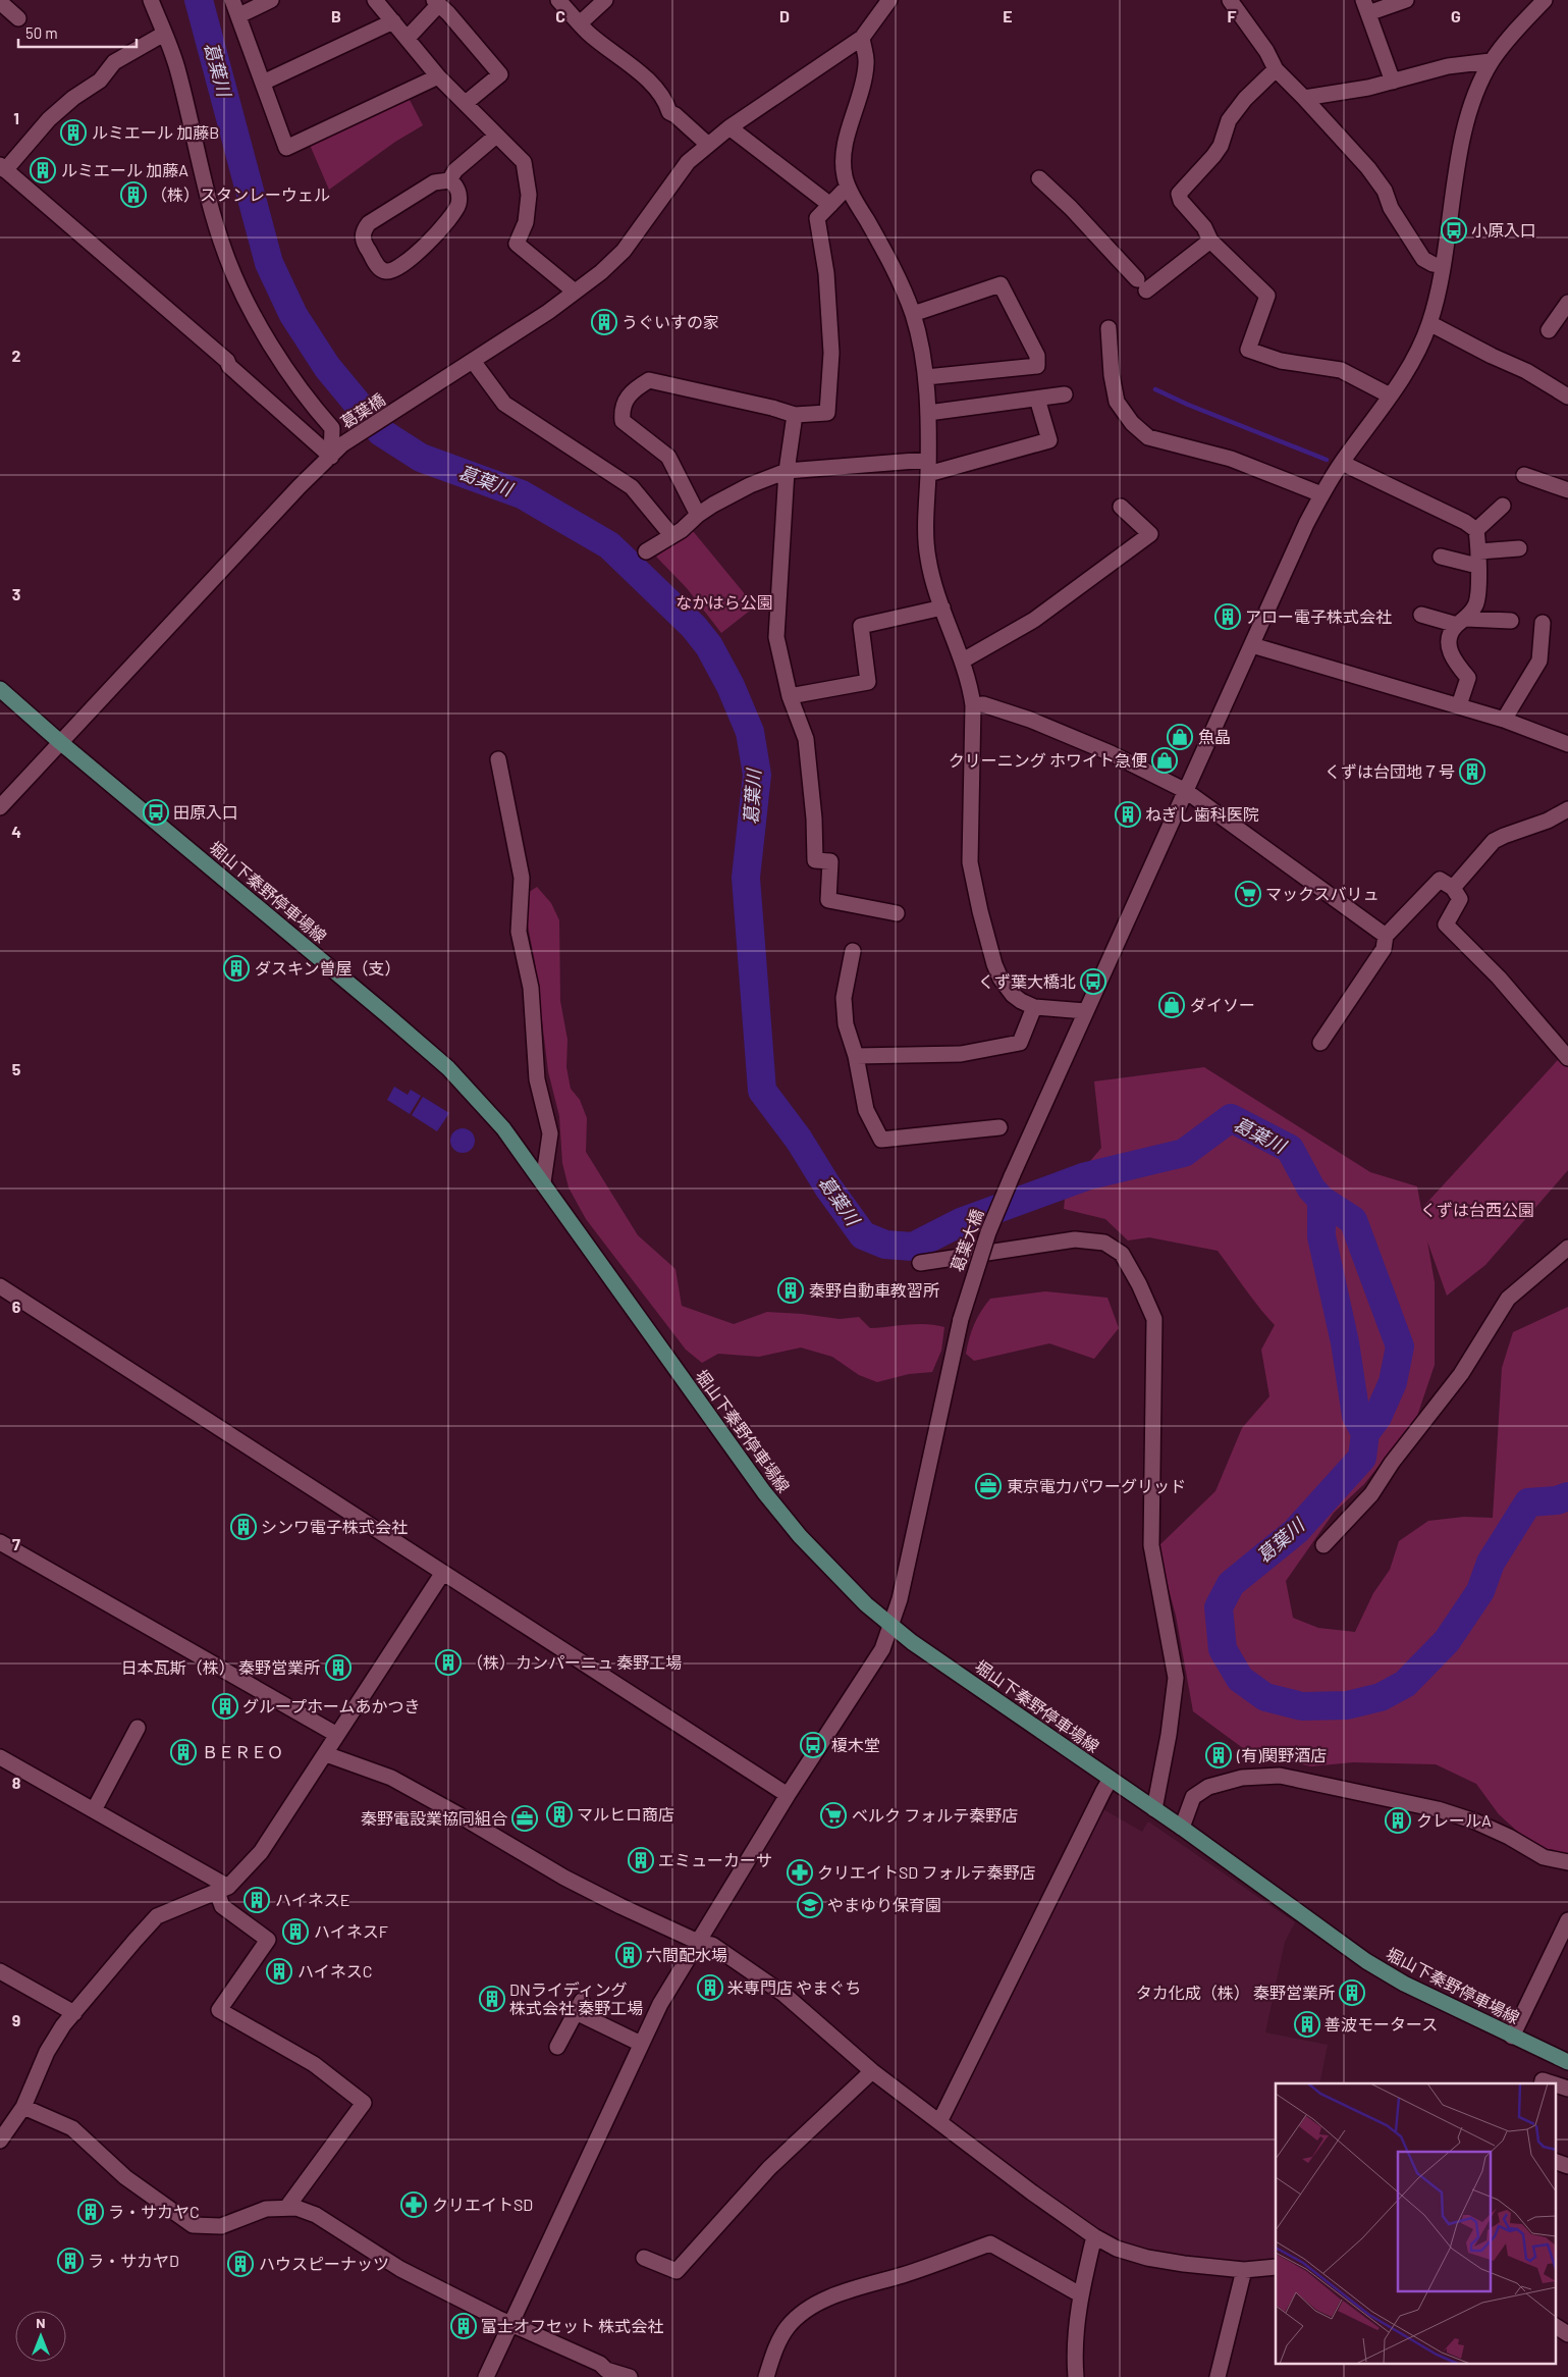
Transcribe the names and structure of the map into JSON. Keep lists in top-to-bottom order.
{
  "streets": {
    "main road": ["堀山下秦野停車場線"],
    "street": ["葛葉橋", "葛葉大橋"]
  },
  "crossings": [
    ["葛葉橋", "堀山下秦野停車場線"],
    ["堀山下秦野停車場線", "葛葉大橋"]
  ],
  "water": ["葛葉川"],
  "parks": ["なかはら公園", "くずは台西公園"],
  "places": {
    "building": [
      "ルミエール 加藤B",
      "ルミエール 加藤A",
      "（株）スタンレーウェル",
      "うぐいすの家",
      "アロー電子株式会社",
      "くずは台団地７号",
      "ねぎし歯科医院",
      "ダスキン曽屋（支）",
      "秦野自動車教習所",
      "シンワ電子株式会社",
      "（株）カンパーニュ 秦野工場",
      "日本瓦斯（株） 秦野営業所",
      "グループホームあかつき",
      "ＢＥＲＥＯ",
      "(有)関野酒店",
      "マルヒロ商店",
      "クレールA",
      "エミューカーサ",
      "ハイネスE",
      "ハイネスF",
      "六間配水場",
      "ハイネスC",
      "米専門店 やまぐち",
      "タカ化成（株） 秦野営業所",
      "DNライディング 株式会社 秦野工場",
      "善波モータース",
      "ラ・サカヤC",
      "ラ・サカヤD",
      "ハウスピーナッツ",
      "富士オフセット 株式会社"
    ],
    "bus stop": [
      "小原入口",
      "田原入口",
      "くず葉大橋北",
      "榎木堂"
    ],
    "shop": ["魚晶", "クリーニング ホワイト急便", "ダイソー"],
    "supermarket": ["マックスバリュ", "ベルク フォルテ秦野店"],
    "office": ["東京電力パワーグリッド", "秦野電設業協同組合"],
    "pharmacy": ["クリエイトSD フォルテ秦野店", "クリエイトSD"],
    "school or university": ["やまゆり保育園"]
  },
  "scale_bar": "50 m",
  "north": "top",
  "grid": {
    "columns": [
      "B",
      "C",
      "D",
      "E",
      "F",
      "G"
    ],
    "rows": [
      "1",
      "2",
      "3",
      "4",
      "5",
      "6",
      "7",
      "8",
      "9"
    ]
  }
}
